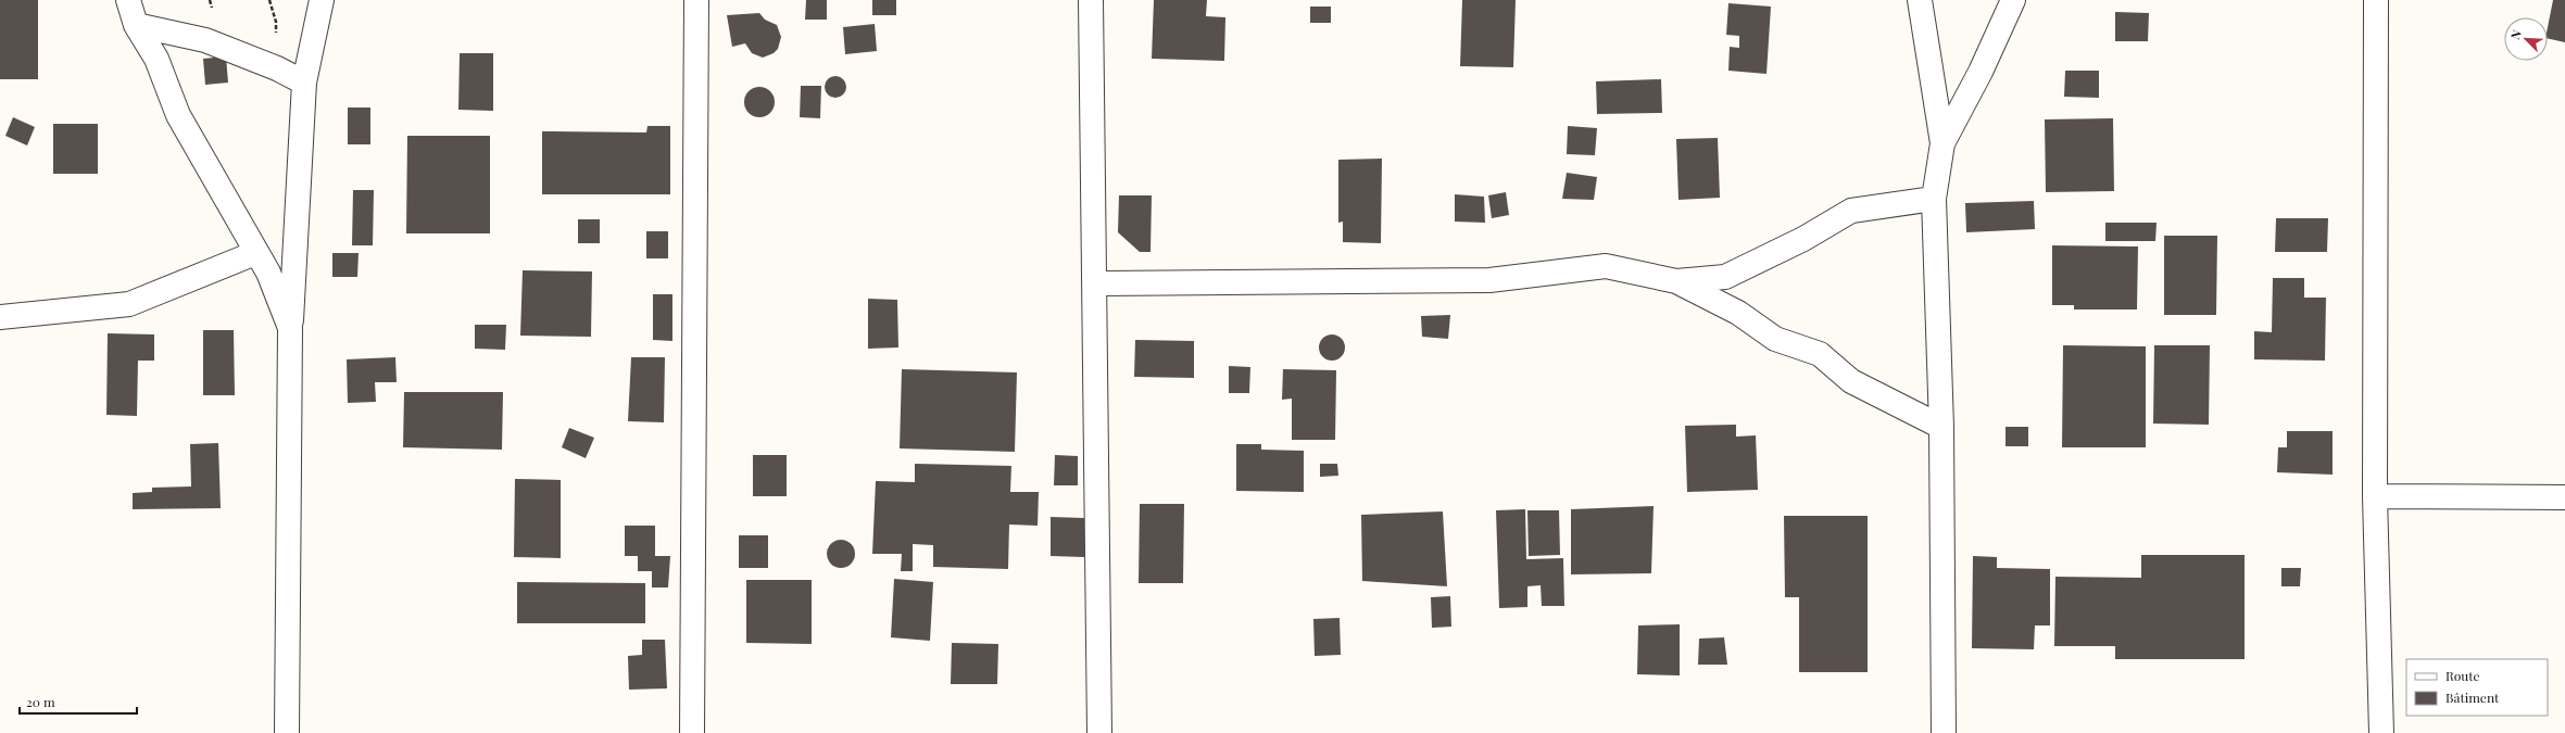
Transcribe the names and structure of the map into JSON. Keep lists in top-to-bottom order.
{
  "legend": ["Route", "Bâtiment"],
  "scale_bar": "20 m",
  "north": "top left"
}
